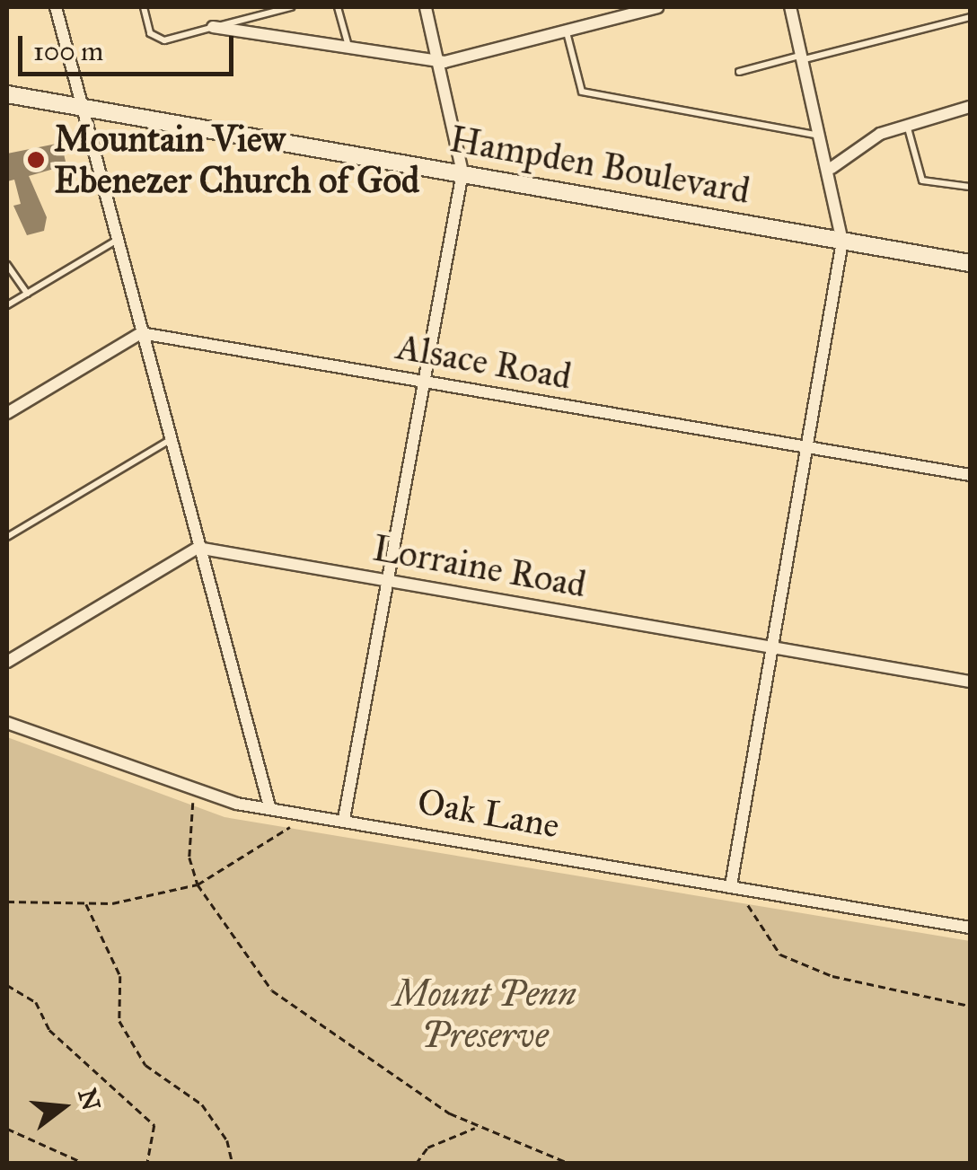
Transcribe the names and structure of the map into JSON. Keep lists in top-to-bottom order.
{
  "streets": {
    "main road": ["Hampden Boulevard"],
    "street": ["Alsace Road", "Lorraine Road", "Oak Lane"]
  },
  "parks": ["Mount Penn Preserve"],
  "places": ["Mountain View Ebenezer Church of God"],
  "scale_bar": "100 m",
  "north": "right"
}
